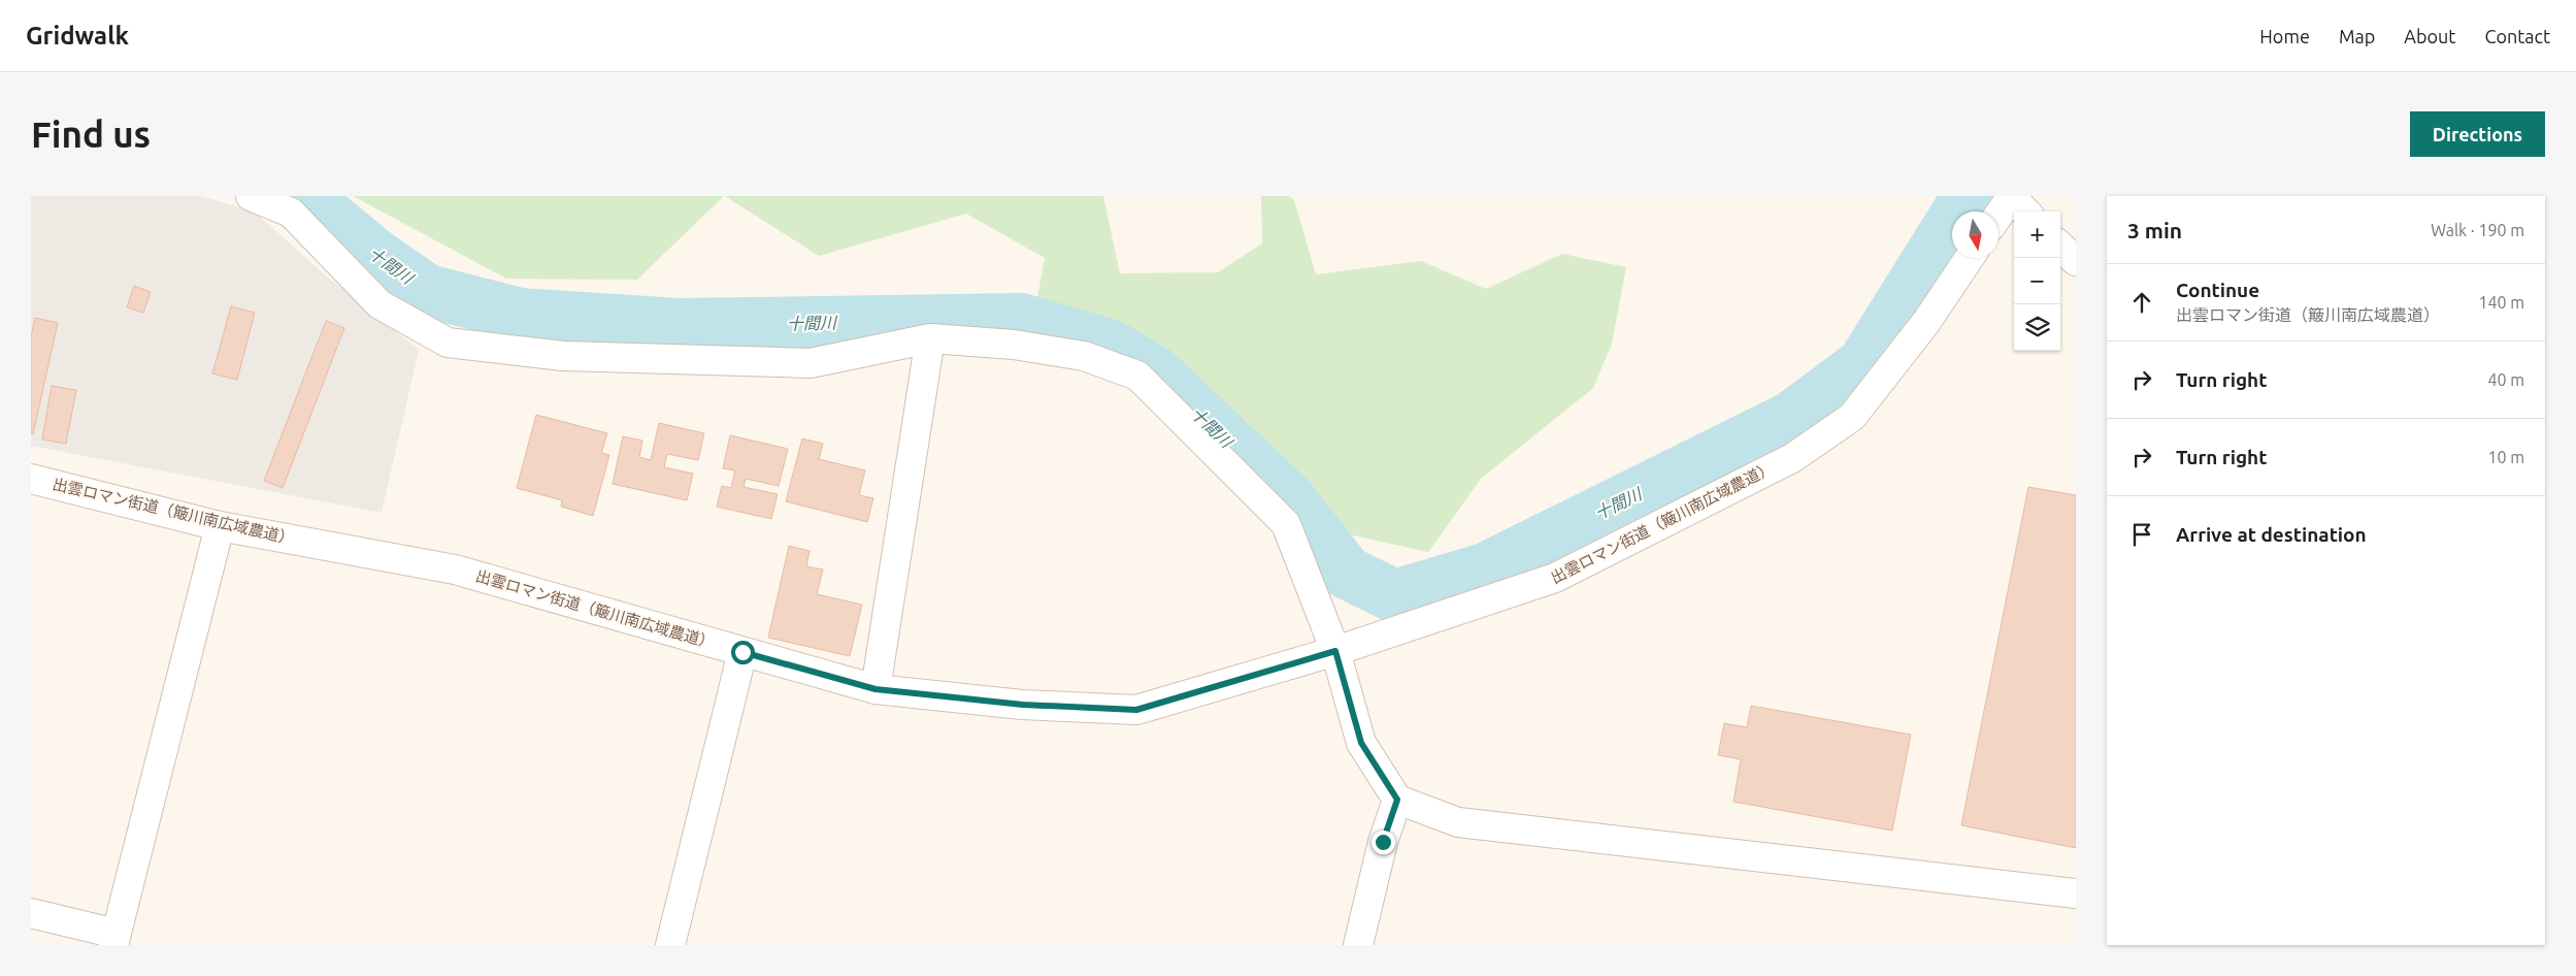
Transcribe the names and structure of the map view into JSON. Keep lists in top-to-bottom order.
{
  "streets": {
    "street": ["出雲ロマン街道（簸川南広域農道）"]
  },
  "water": ["十間川"],
  "north": "bottom",
  "page": {
    "header": "Gridwalk",
    "nav": [
      "Home",
      "Map",
      "About",
      "Contact"
    ],
    "buttons": "Directions",
    "title": "Find us",
    "heading": ["3 min", "Walk · 190 m"],
    "map_buttons": ["+", "−"],
    "list": [
      ["Continue", "出雲ロマン街道（簸川南広域農道）", "140 m"],
      ["Turn right", "40 m"],
      ["Turn right", "10 m"],
      "Arrive at destination"
    ]
  }
}
